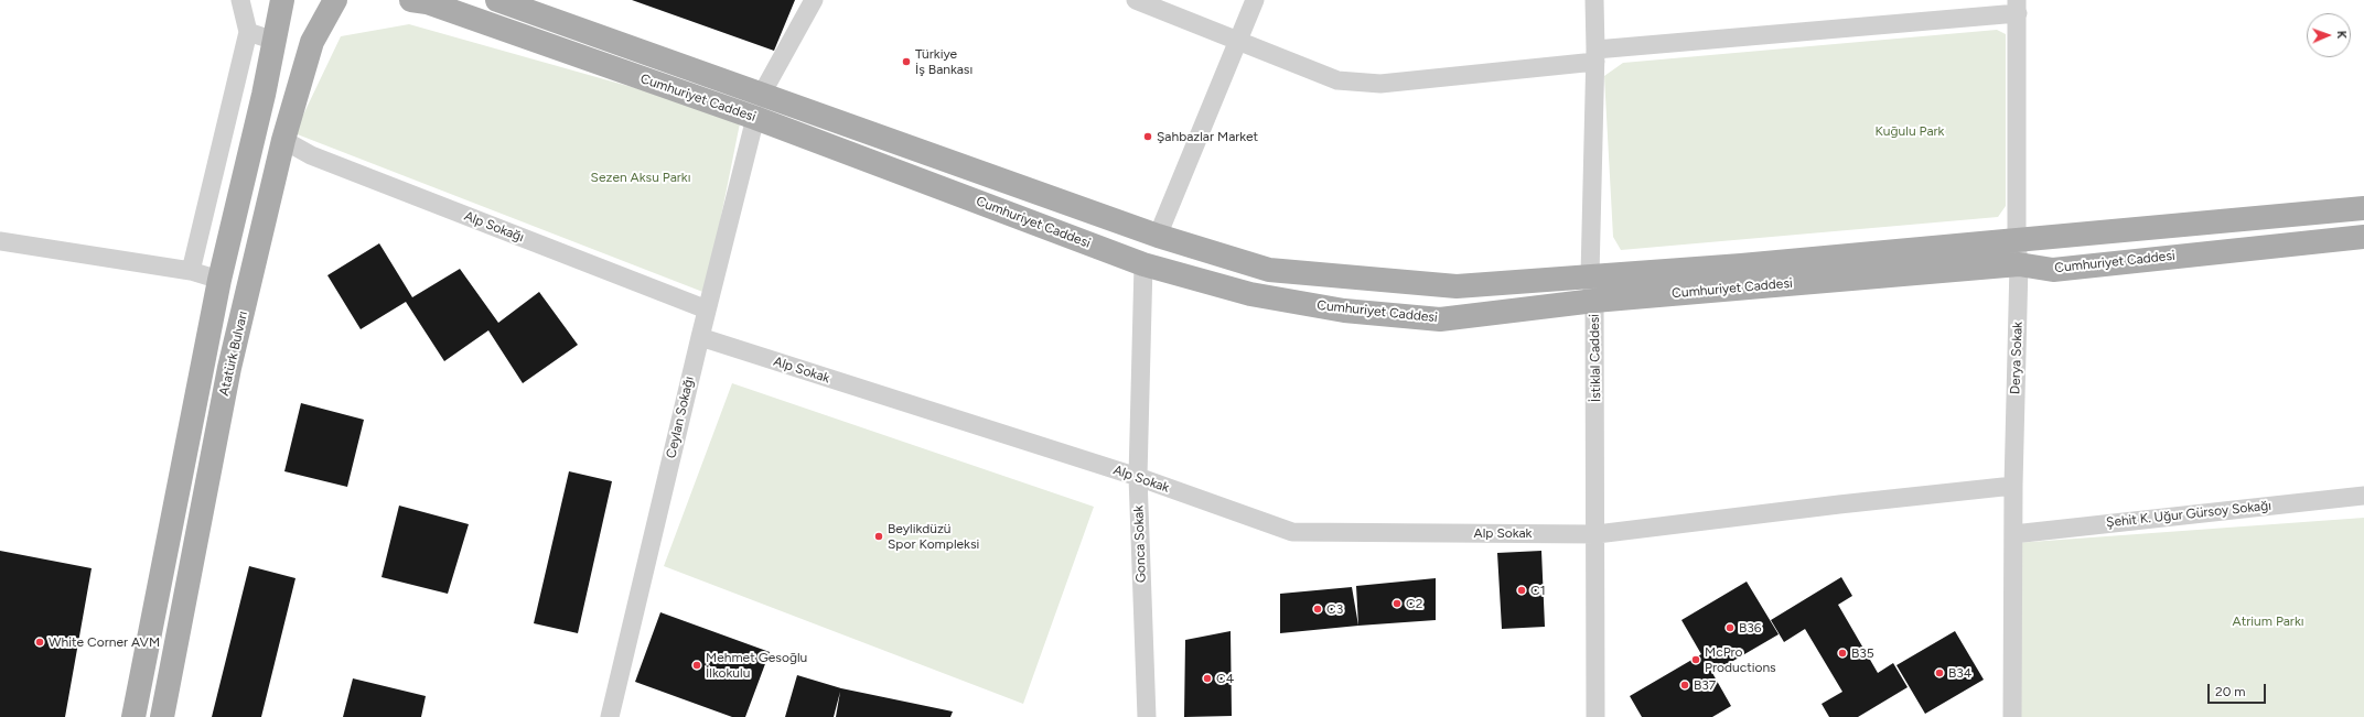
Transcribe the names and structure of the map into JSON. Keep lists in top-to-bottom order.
{
  "streets": {
    "main road": ["Cumhuriyet Caddesi", "Atatürk Bulvarı"],
    "street": [
      "Alp Sokağı",
      "İstiklal Caddesi",
      "Derya Sokak",
      "Alp Sokak",
      "Ceylan Sokağı",
      "Şehit K. Uğur Gürsoy Sokağı",
      "Gonca Sokak"
    ]
  },
  "crossings": [
    ["Cumhuriyet Caddesi", "İstiklal Caddesi"],
    ["Cumhuriyet Caddesi", "Derya Sokak"],
    ["Cumhuriyet Caddesi", "Ceylan Sokağı"],
    ["Cumhuriyet Caddesi", "Gonca Sokak"],
    ["Alp Sokağı", "Atatürk Bulvarı"],
    ["Alp Sokağı", "Ceylan Sokağı"],
    ["İstiklal Caddesi", "Alp Sokak"],
    ["Derya Sokak", "Alp Sokak"],
    ["Derya Sokak", "Şehit K. Uğur Gürsoy Sokağı"],
    ["Alp Sokak", "Ceylan Sokağı"],
    ["Alp Sokak", "Gonca Sokak"]
  ],
  "parks": ["Kuğulu Park", "Sezen Aksu Parkı", "Atrium Parkı"],
  "places": [
    "Türkiye İş Bankası",
    "Şahbazlar Market",
    "Beylikdüzü Spor Kompleksi",
    "C1",
    "C2",
    "C3",
    "B36",
    "White Corner AVM",
    "B35",
    "McPro Productions",
    "Mehmet Gesoğlu İlkokulu",
    "B34",
    "C4",
    "B37"
  ],
  "scale_bar": "20 m",
  "north": "right"
}
